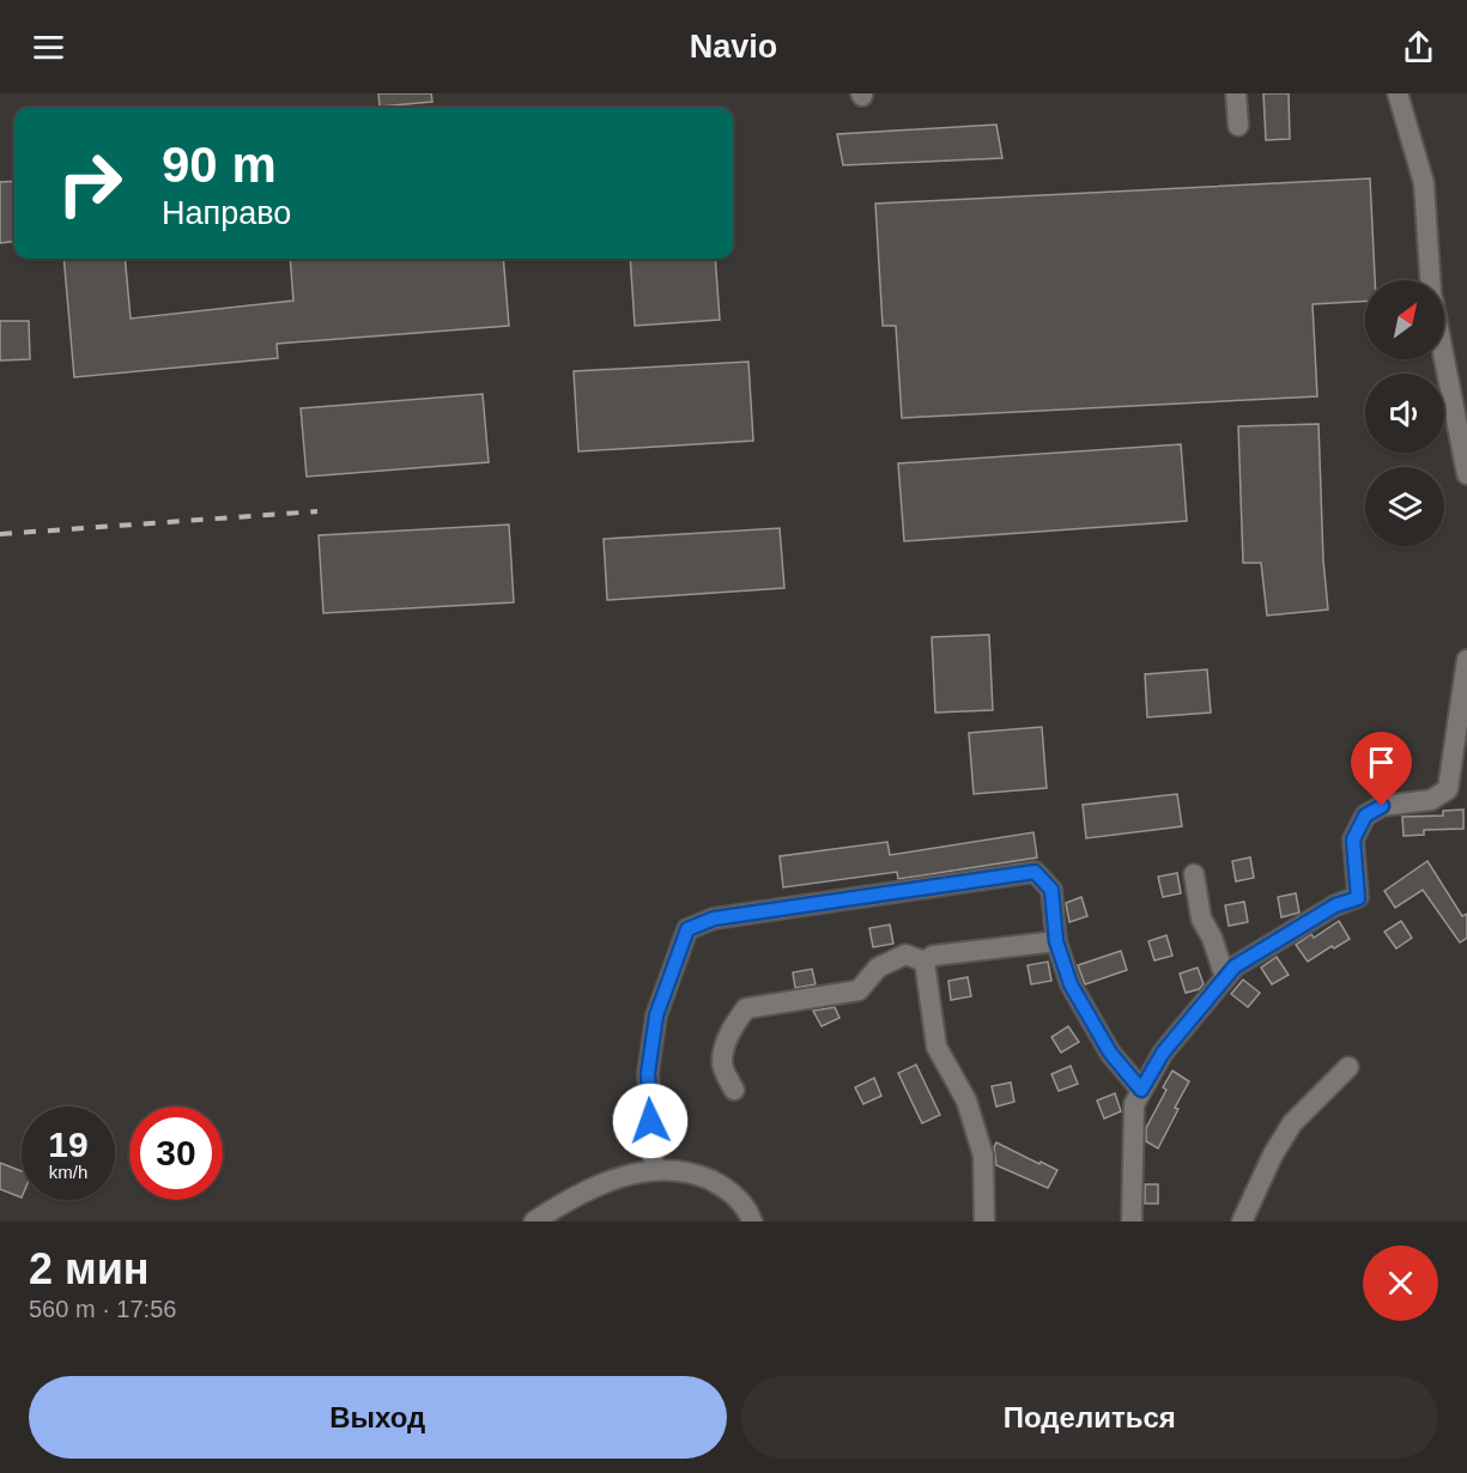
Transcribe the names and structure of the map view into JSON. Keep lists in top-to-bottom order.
{
  "north": "top right",
  "page": {
    "header": "Navio",
    "turn": ["90 m", "Направо"],
    "speed": "19 km/h",
    "limit": "30",
    "heading": ["2 мин", "560 m · 17:56"],
    "buttons": ["Выход", "Поделиться"]
  }
}
